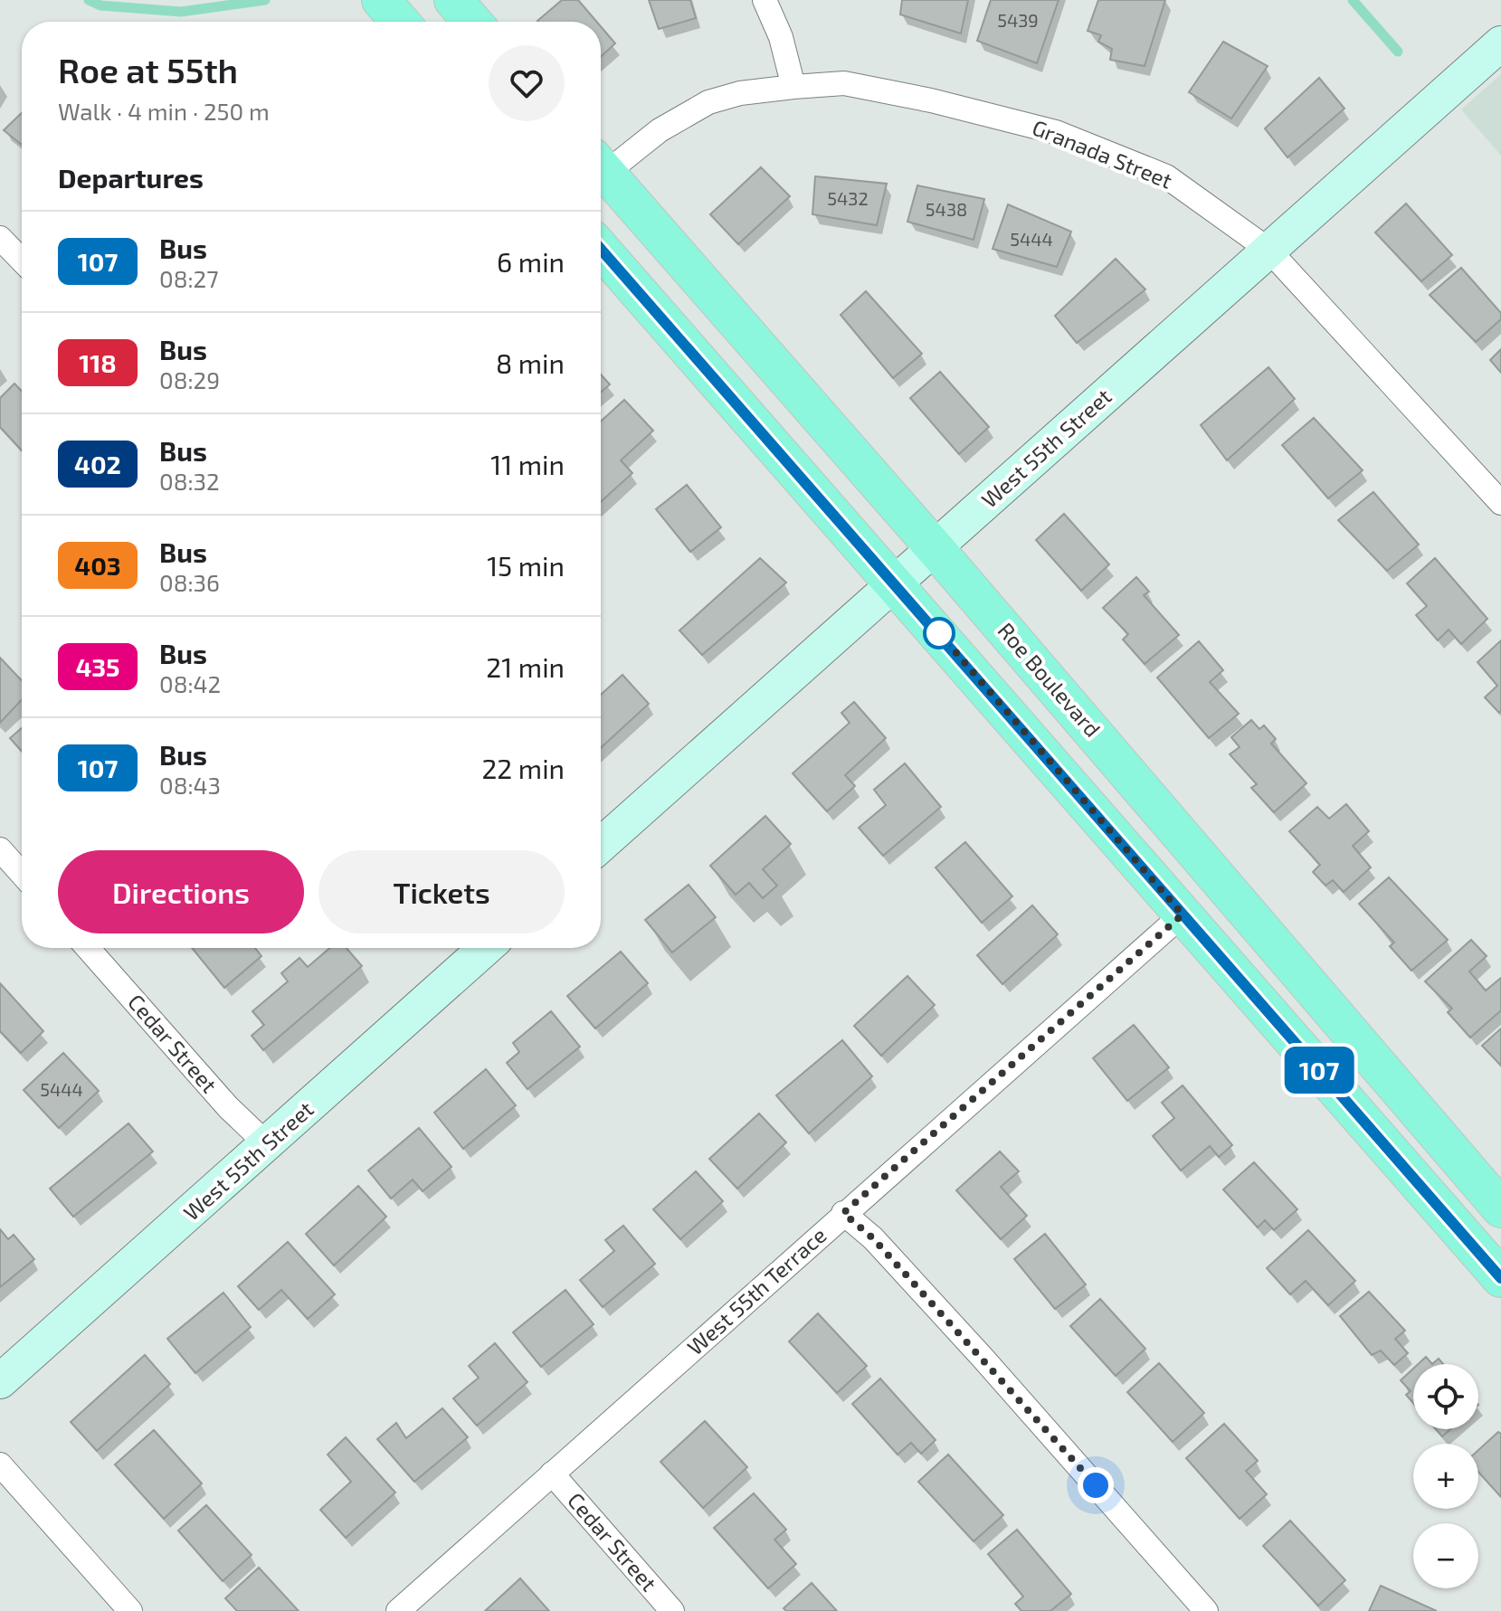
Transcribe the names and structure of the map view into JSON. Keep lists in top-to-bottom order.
{
  "streets": {
    "main road": ["Roe Boulevard"],
    "street": [
      "Granada Street",
      "West 55th Street",
      "Cedar Street",
      "West 55th Terrace"
    ]
  },
  "crossings": [
    ["Granada Street", "West 55th Street"],
    ["West 55th Street", "Roe Boulevard"],
    ["West 55th Street", "Cedar Street"],
    ["Cedar Street", "West 55th Terrace"]
  ],
  "lines": ["bus line 107"],
  "house_numbers": [
    "5439",
    "5432",
    "5438",
    "5444",
    "5444"
  ],
  "page": {
    "on_map": "107",
    "heading": [
      ["Roe at 55th", "Walk · 4 min · 250 m"],
      "Departures"
    ],
    "list": [
      {
        "mark": "107",
        "name": "Bus",
        "note": "08:27",
        "value": "6 min"
      },
      {
        "mark": "118",
        "name": "Bus",
        "note": "08:29",
        "value": "8 min"
      },
      {
        "mark": "402",
        "name": "Bus",
        "note": "08:32",
        "value": "11 min"
      },
      {
        "mark": "403",
        "name": "Bus",
        "note": "08:36",
        "value": "15 min"
      },
      {
        "mark": "435",
        "name": "Bus",
        "note": "08:42",
        "value": "21 min"
      },
      {
        "mark": "107",
        "name": "Bus",
        "note": "08:43",
        "value": "22 min"
      }
    ],
    "buttons": ["Directions", "Tickets"],
    "map_buttons": ["+", "−"]
  }
}
